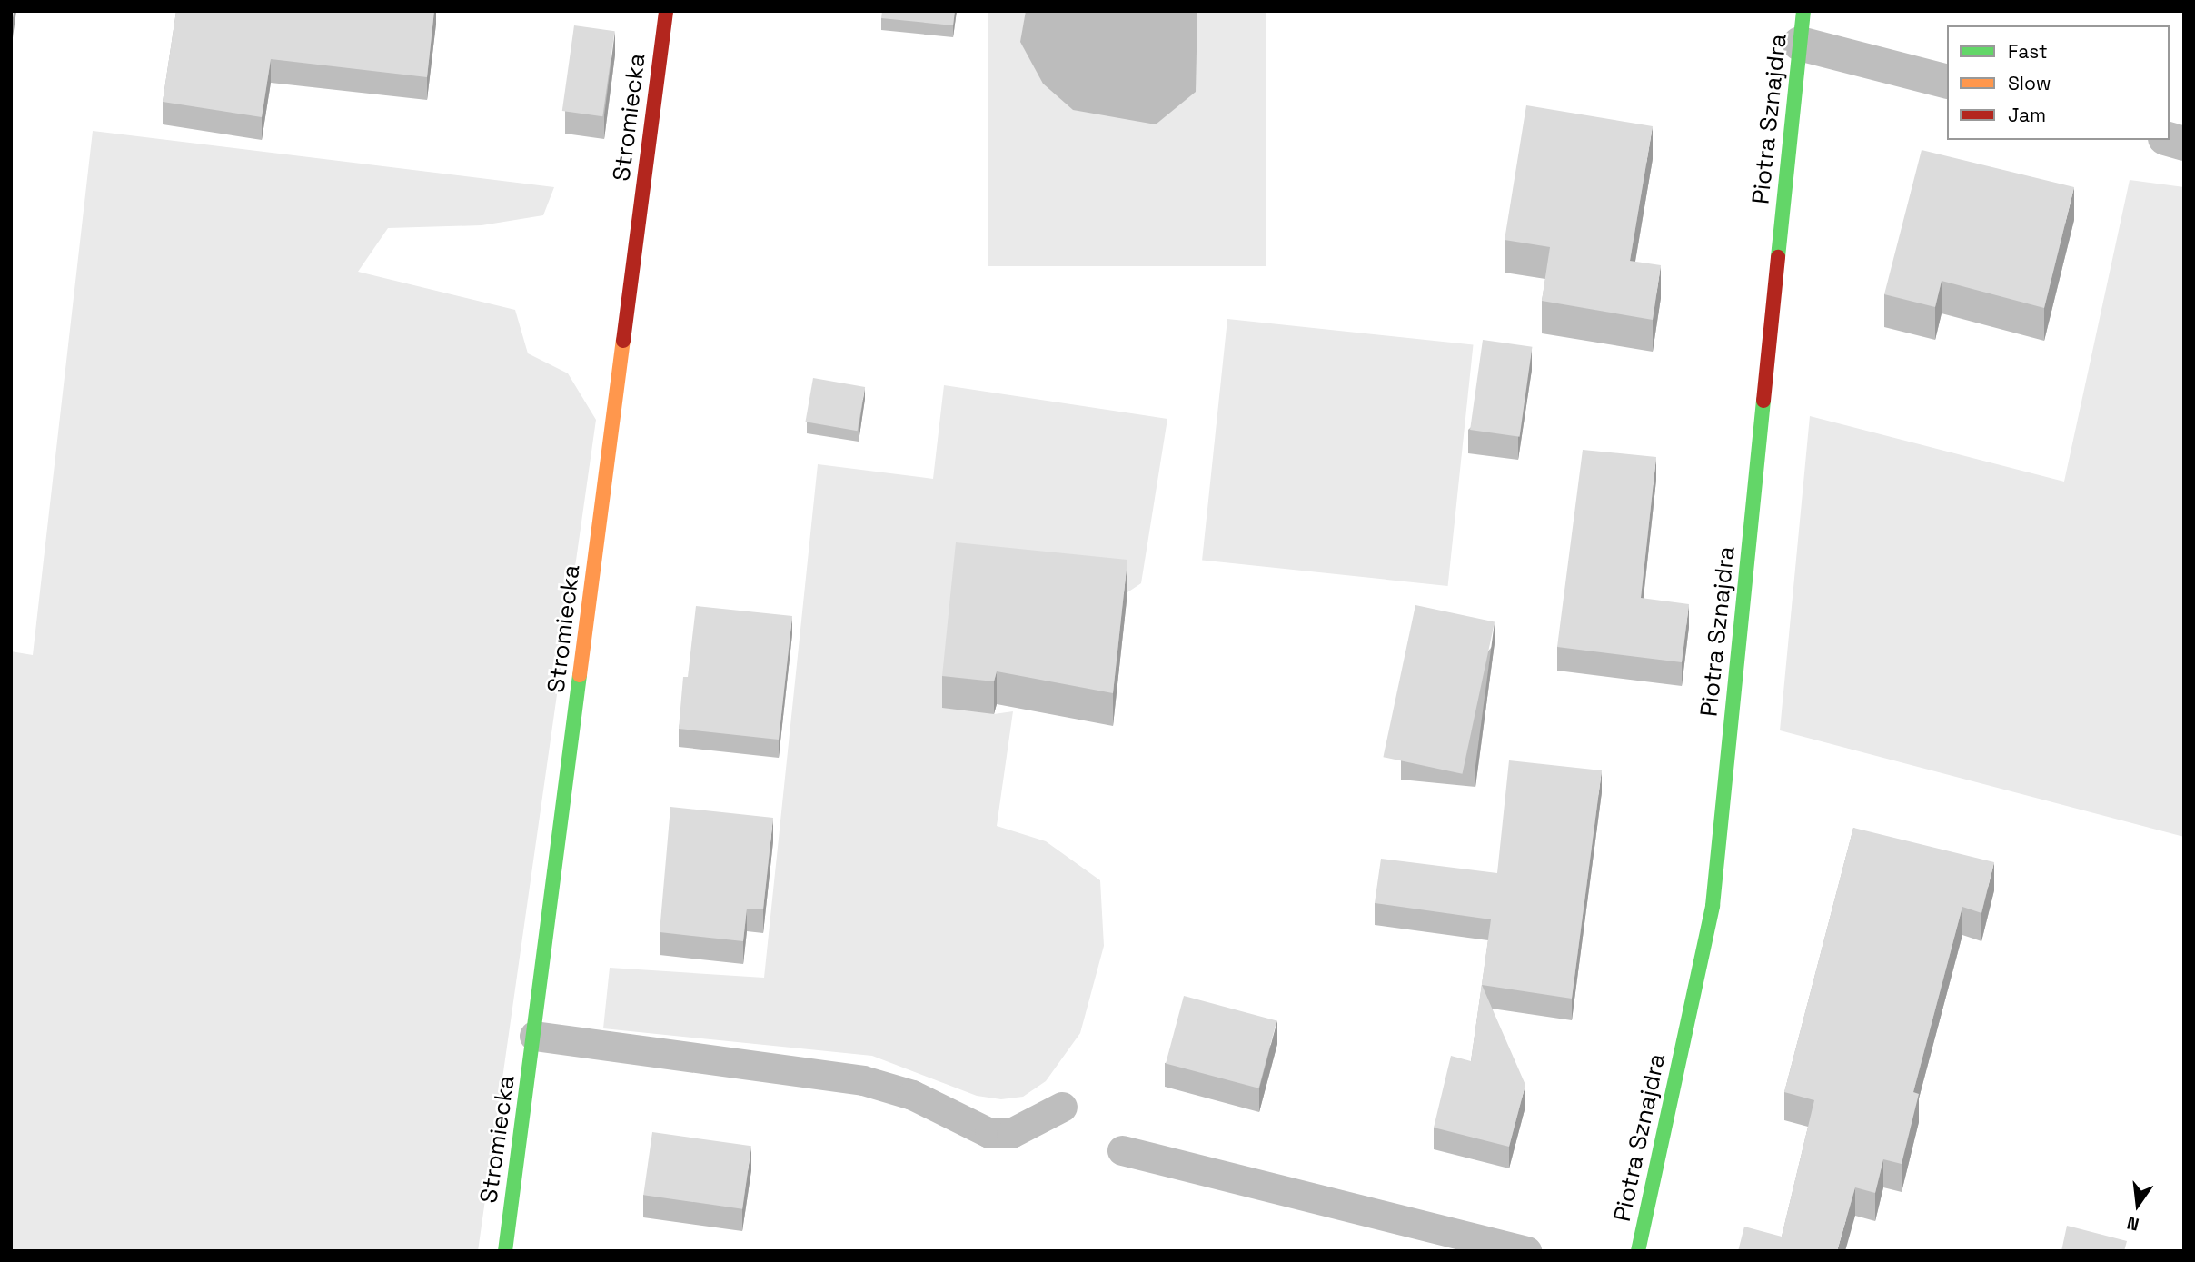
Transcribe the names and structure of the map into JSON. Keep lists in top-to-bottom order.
{
  "streets": {
    "street": ["Stromiecka", "Piotra Sznajdra"]
  },
  "legend": ["Fast", "Slow", "Jam"],
  "north": "bottom"
}
